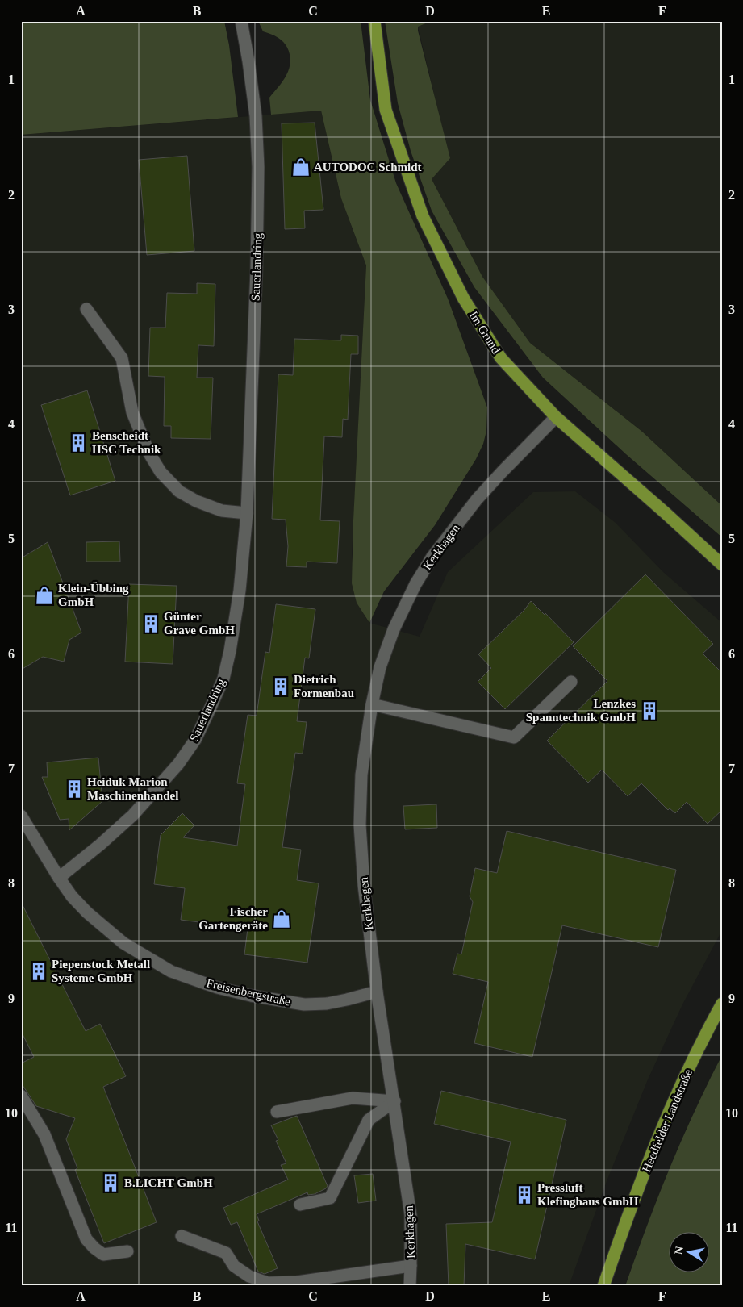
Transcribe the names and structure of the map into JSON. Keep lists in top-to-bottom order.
{
  "streets": {
    "main road": ["Im Grund", "Heedfelder Landstraße"],
    "street": ["Sauerlandring", "Kerkhagen", "Freisenbergstraße"]
  },
  "crossings": [
    ["Sauerlandring", "Freisenbergstraße"],
    ["Im Grund", "Kerkhagen"],
    ["Kerkhagen", "Freisenbergstraße"]
  ],
  "places": {
    "shop": ["AUTODOC Schmidt", "Klein-Übbing GmbH", "Fischer Gartengeräte"],
    "building": [
      "Benscheidt HSC Technik",
      "Günter Grave GmbH",
      "Dietrich Formenbau",
      "Lenzkes Spanntechnik GmbH",
      "Heiduk Marion Maschinenhandel",
      "Piepenstock Metall Systeme GmbH",
      "B.LICHT GmbH",
      "Pressluft Klefinghaus GmbH"
    ]
  },
  "north": "left",
  "grid": {
    "columns": [
      "A",
      "B",
      "C",
      "D",
      "E",
      "F"
    ],
    "rows": [
      "1",
      "2",
      "3",
      "4",
      "5",
      "6",
      "7",
      "8",
      "9",
      "10",
      "11"
    ]
  }
}
